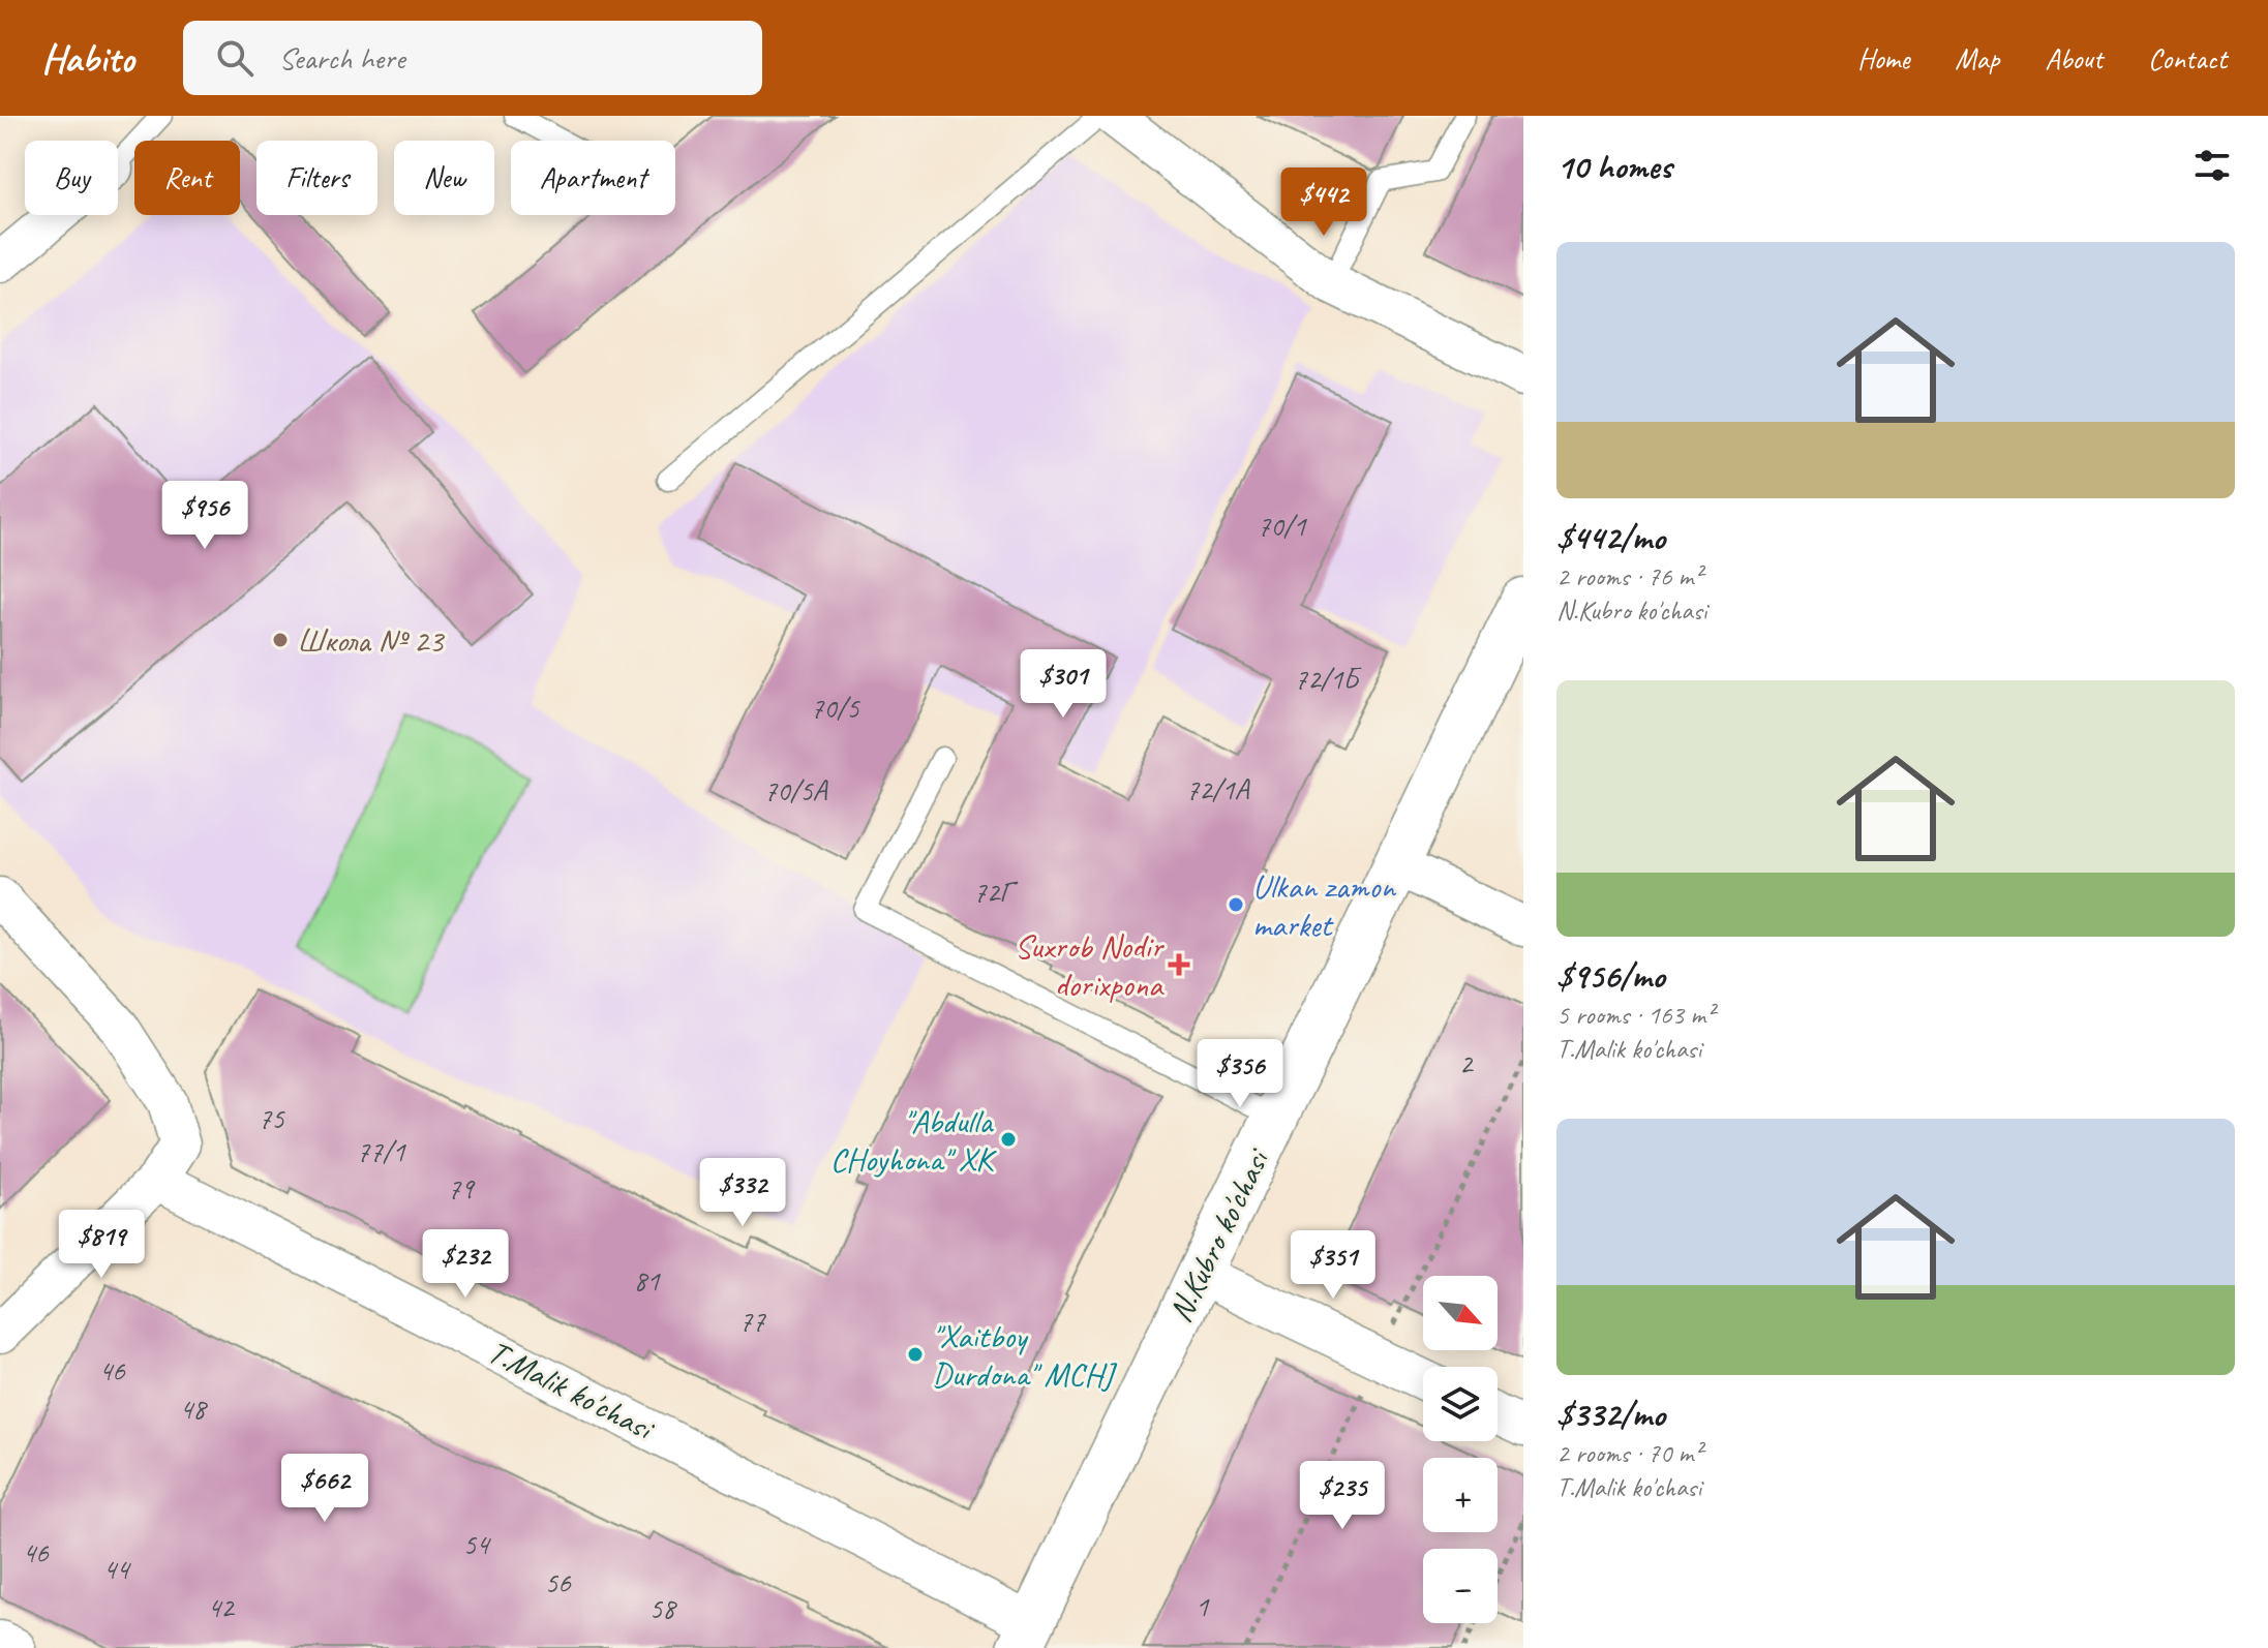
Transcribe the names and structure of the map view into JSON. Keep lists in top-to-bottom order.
{
  "streets": {
    "street": ["N.Kubro ko'chasi", "T.Malik ko'chasi"]
  },
  "crossings": [
    ["N.Kubro ko'chasi", "T.Malik ko'chasi"]
  ],
  "places": {
    "other": [
      "Школа № 23",
      "Ulkan zamon market",
      "\"Abdulla CHoyhona\" XK",
      "\"Xaitboy Durdona\" MCHJ"
    ],
    "health": ["Suxrob Nodir dorixpona"]
  },
  "house_numbers": [
    "70/1",
    "72/1Б",
    "70/5",
    "72/1А",
    "70/5А",
    "72Г",
    "2",
    "75",
    "77/1",
    "79",
    "81",
    "77",
    "46",
    "48",
    "54",
    "46",
    "44",
    "56",
    "1",
    "42",
    "58"
  ],
  "north": "bottom right",
  "page": {
    "header": "Habito",
    "search": "Search here",
    "nav": [
      "Home",
      "Map",
      "About",
      "Contact"
    ],
    "heading": "10 homes",
    "chip": [
      "Buy",
      "Rent",
      "Filters",
      "New",
      "Apartment"
    ],
    "price": [
      "$442",
      "$956",
      "$301",
      "$356",
      "$332",
      "$819",
      "$232",
      "$351",
      "$662",
      "$235"
    ],
    "list": [
      {
        "name": "$442/mo",
        "note": "2 rooms · 76 m² · N.Kubro ko'chasi"
      },
      {
        "name": "$956/mo",
        "note": "5 rooms · 163 m² · T.Malik ko'chasi"
      },
      {
        "name": "$332/mo",
        "note": "2 rooms · 70 m² · T.Malik ko'chasi"
      }
    ],
    "map_buttons": ["+", "−"]
  }
}
